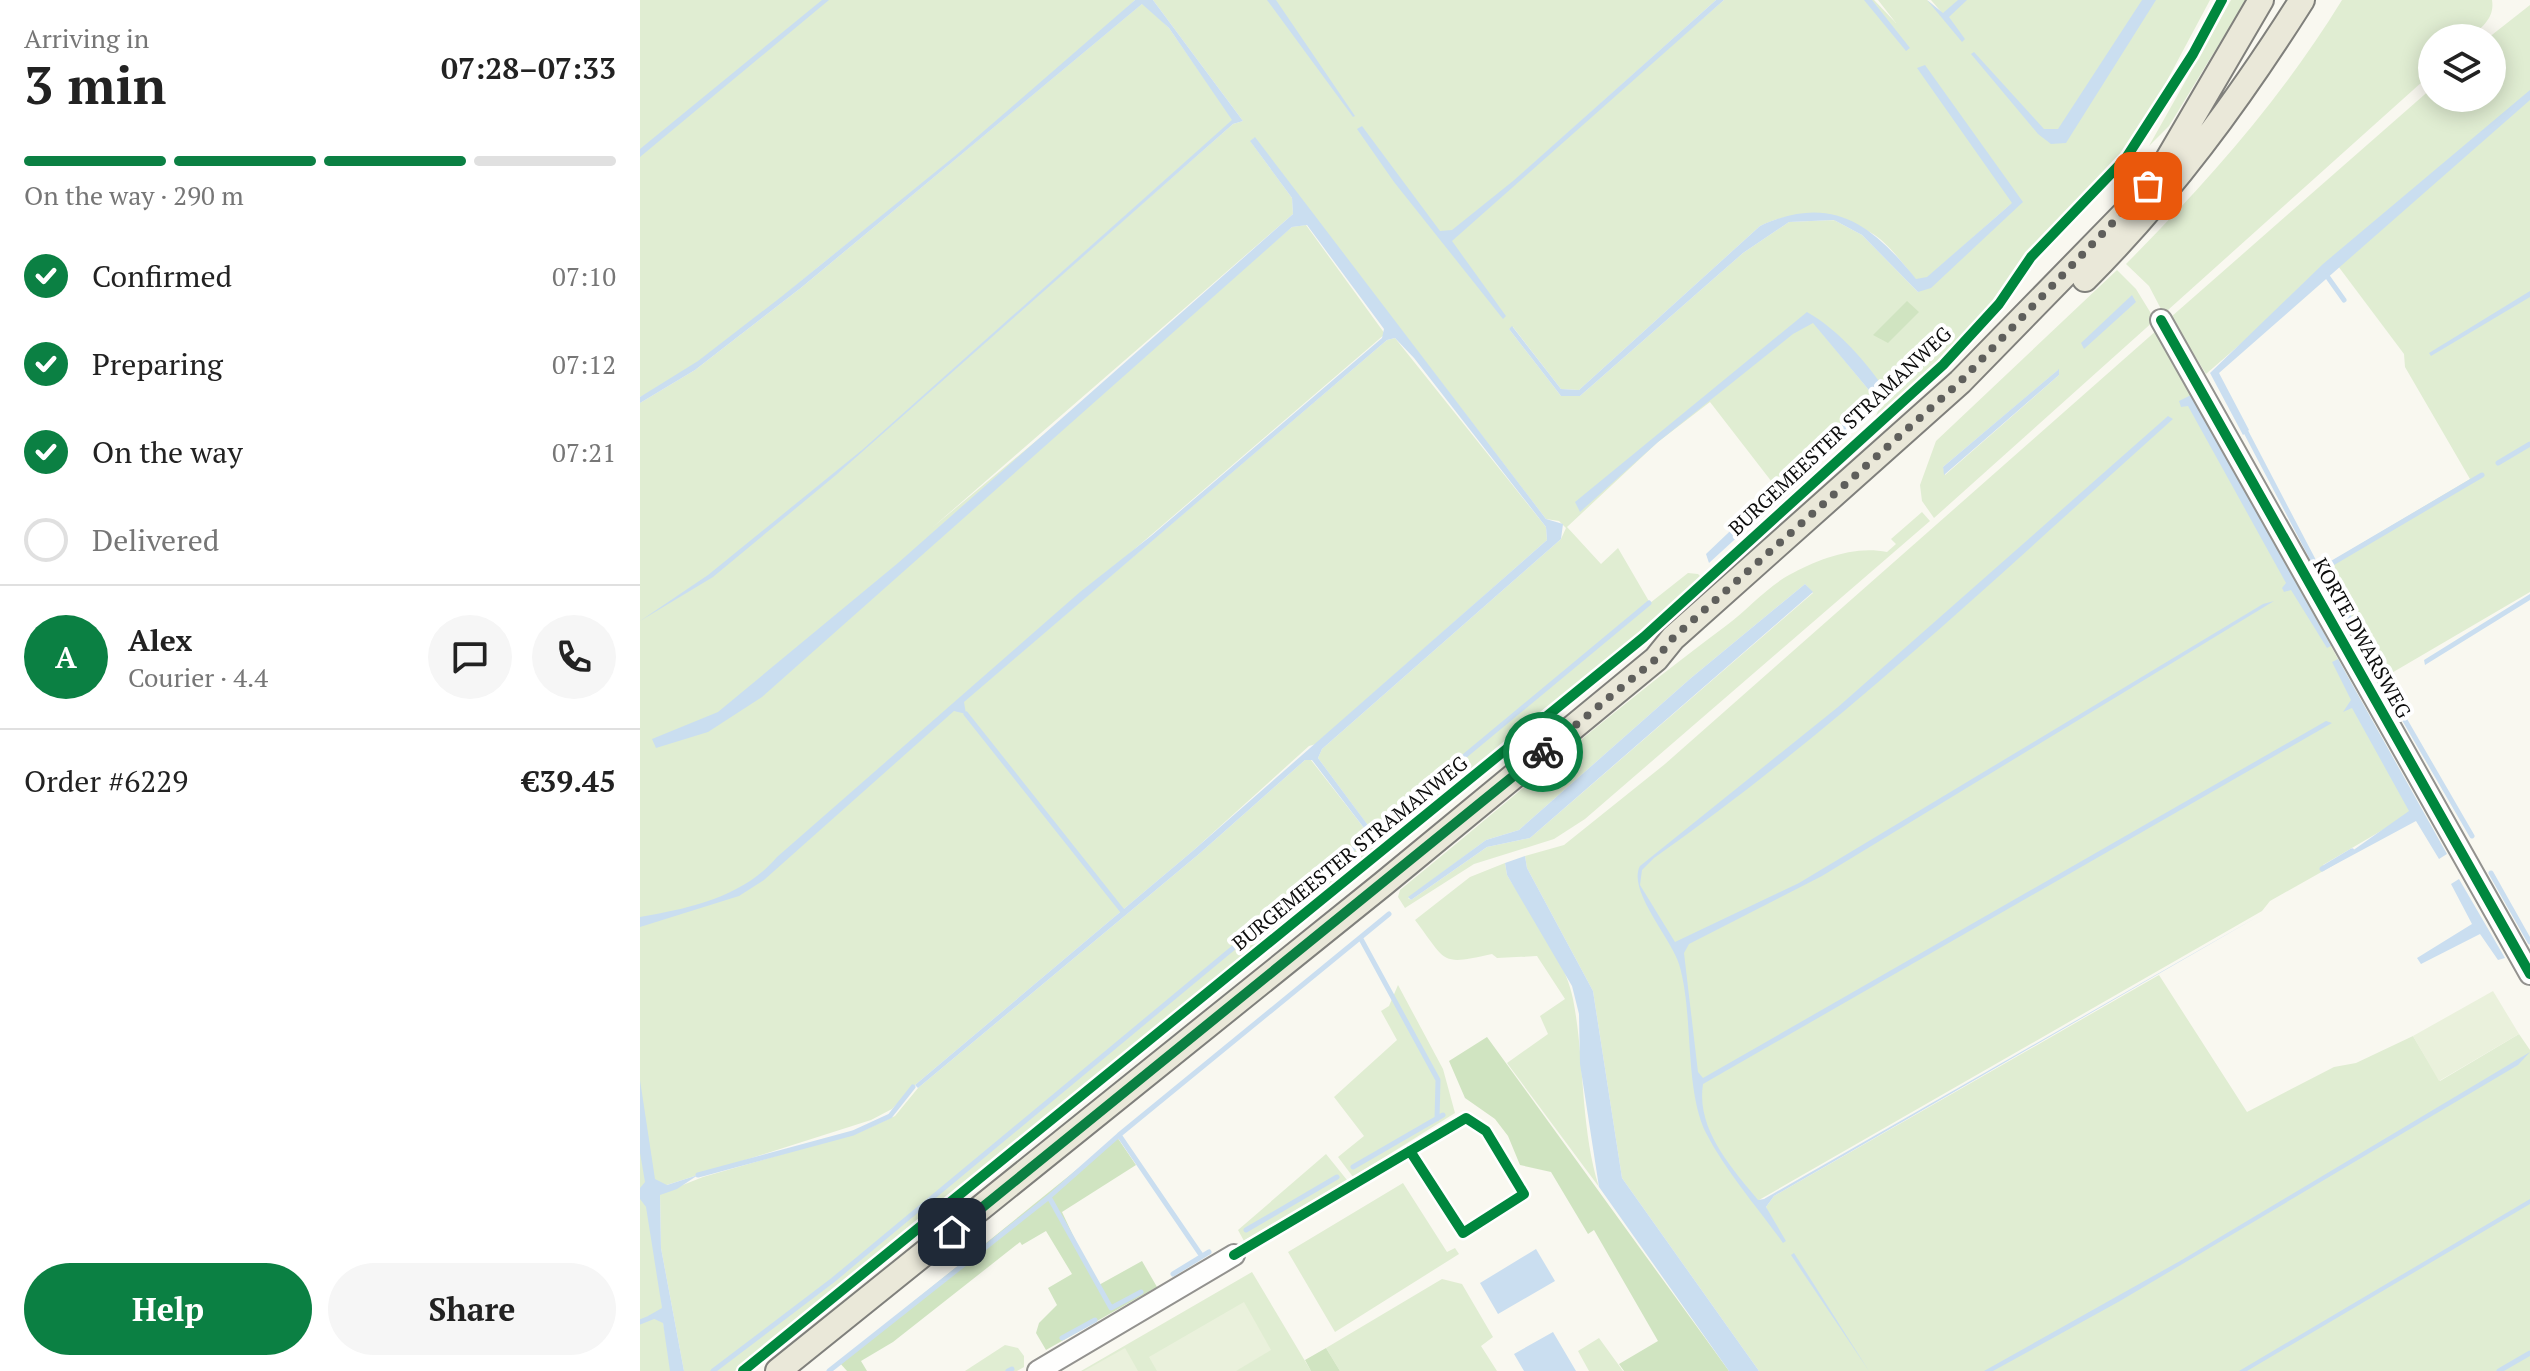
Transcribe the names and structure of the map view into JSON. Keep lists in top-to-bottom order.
{
  "streets": {
    "main road": ["BURGEMEESTER STRAMANWEG"],
    "street": ["KORTE DWARSWEG"]
  },
  "page": {
    "heading": ["3 min", "Arriving in", "07:28–07:33"],
    "panel": [
      "Alex",
      "Courier · 4.4",
      "Order #6229",
      "€39.45"
    ],
    "bar": "On the way · 290 m",
    "list": [
      ["Confirmed", "07:10"],
      ["Preparing", "07:12"],
      ["On the way", "07:21"],
      "Delivered"
    ],
    "round": "A",
    "buttons": ["Help", "Share"]
  }
}
